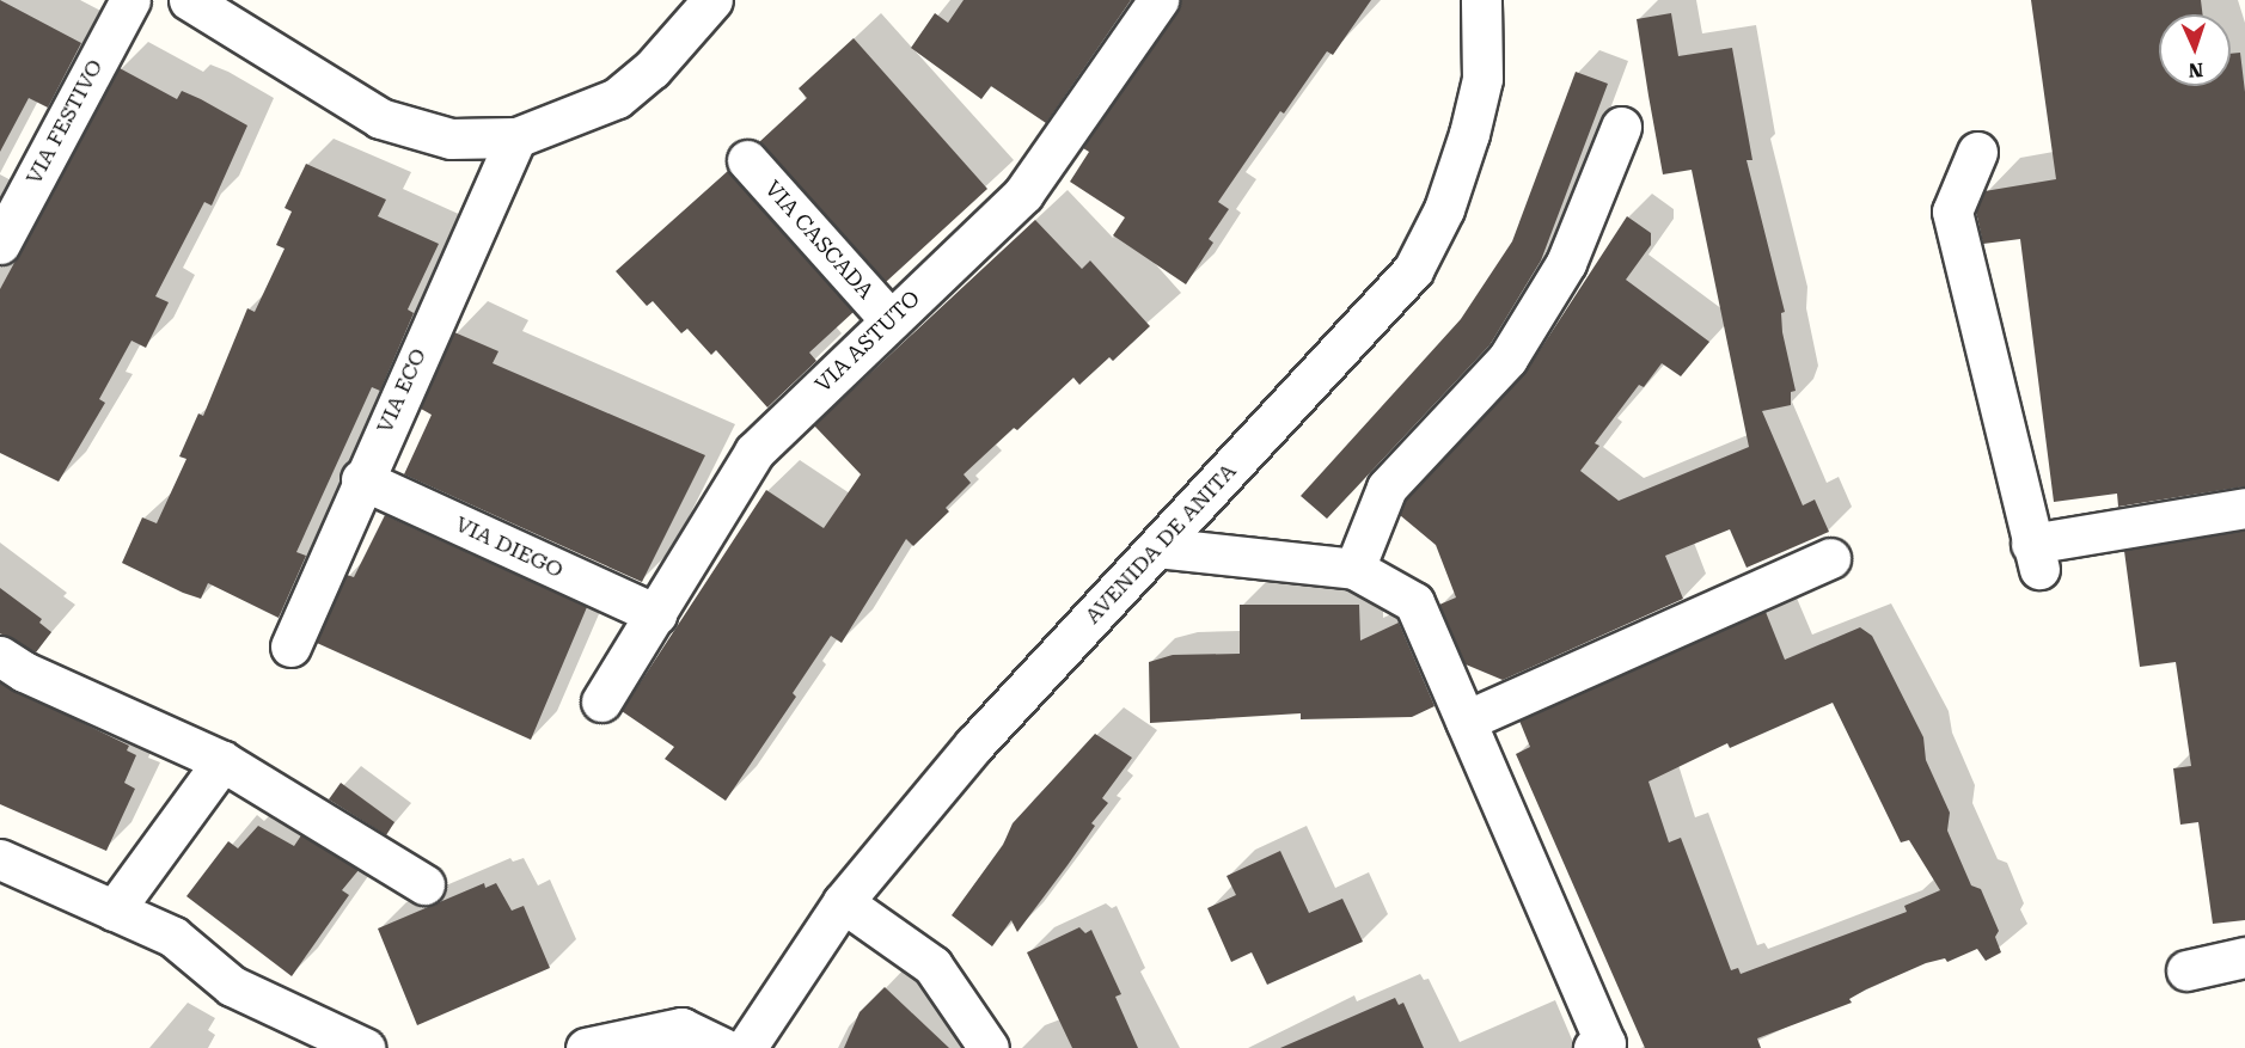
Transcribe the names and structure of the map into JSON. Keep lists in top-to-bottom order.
{
  "streets": {
    "street": [
      "VIA FESTIVO",
      "VIA CASCADA",
      "VIA ASTUTO",
      "VIA ECO",
      "AVENIDA DE ANITA",
      "VIA DIEGO"
    ]
  },
  "crossings": [
    ["VIA CASCADA", "VIA ASTUTO"],
    ["VIA ASTUTO", "VIA DIEGO"],
    ["VIA ECO", "VIA DIEGO"]
  ],
  "north": "bottom"
}
